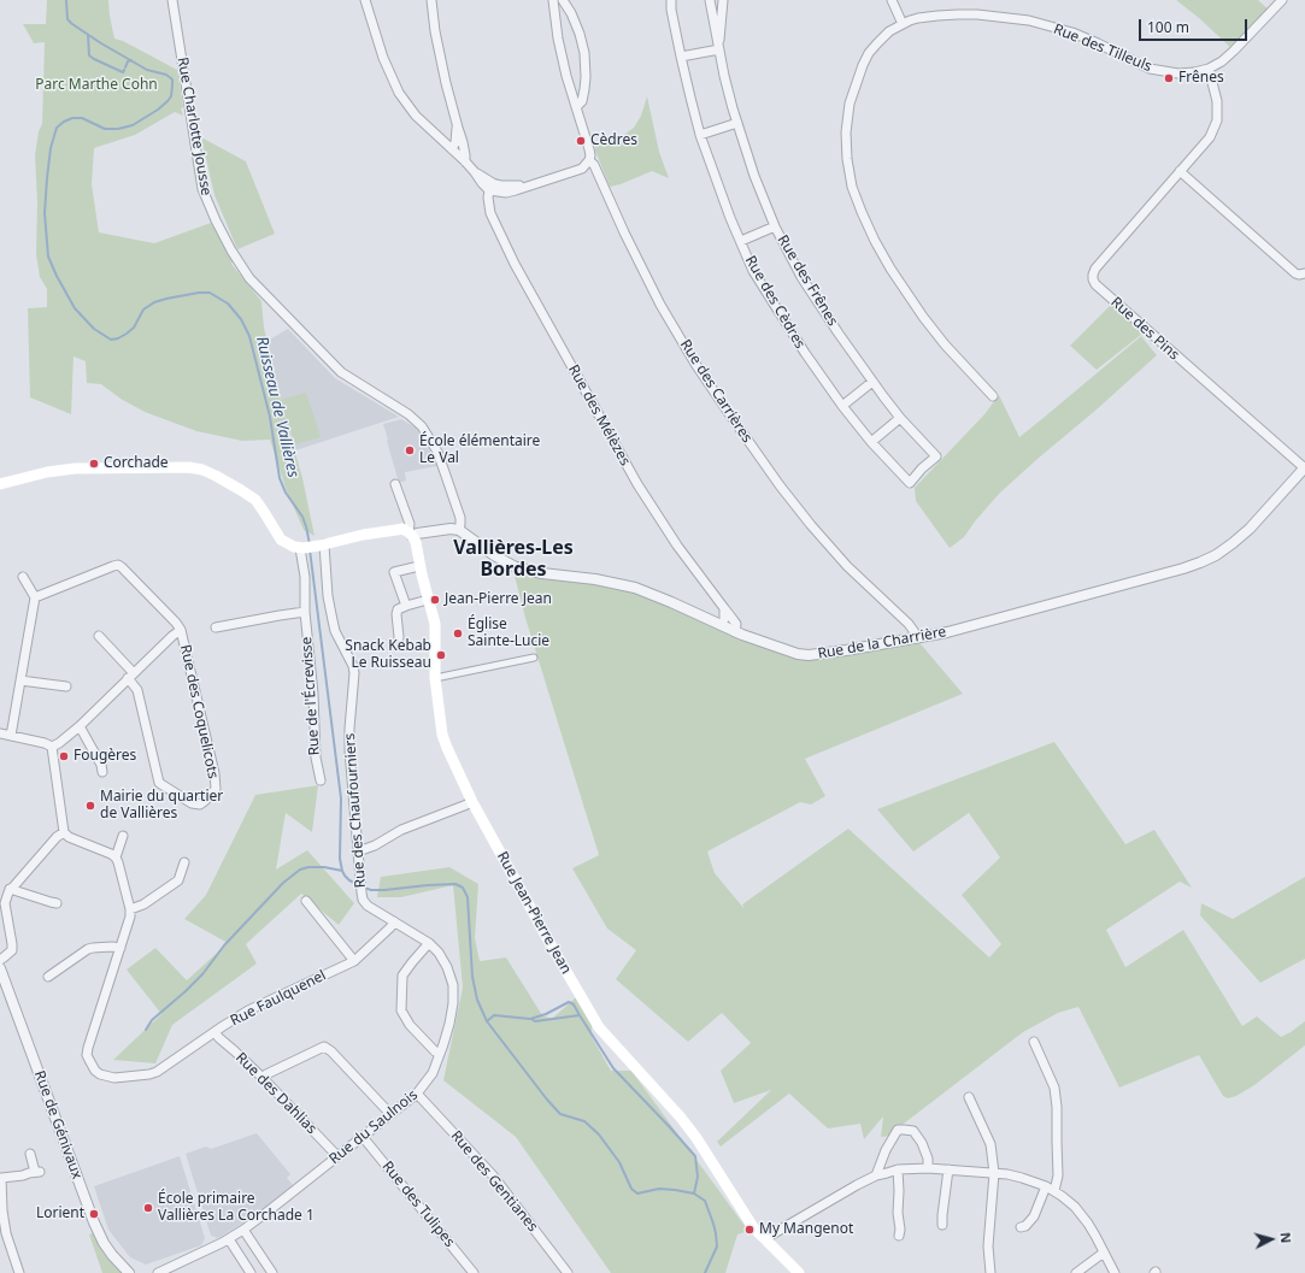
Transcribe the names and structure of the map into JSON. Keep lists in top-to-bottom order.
{
  "streets": {
    "main road": ["Rue Jean-Pierre Jean"],
    "street": [
      "Rue des Tilleuls",
      "Rue Charlotte Jousse",
      "Rue des Frênes",
      "Rue des Cèdres",
      "Rue des Pins",
      "Rue des Carrières",
      "Rue des Mélèzes",
      "Rue de la Charrière",
      "Rue de l'Écrevisse",
      "Rue des Coquelicots",
      "Rue des Chaufourniers",
      "Rue Faulquenel",
      "Rue des Dahlias",
      "Rue de Génivaux",
      "Rue du Saulnois",
      "Rue des Gentianes",
      "Rue des Tulipes"
    ]
  },
  "crossings": [
    ["Rue des Tilleuls", "Rue des Pins"],
    ["Rue Charlotte Jousse", "Rue de la Charrière"],
    ["Rue des Frênes", "Rue des Cèdres"],
    ["Rue des Pins", "Rue de la Charrière"],
    ["Rue des Carrières", "Rue de la Charrière"],
    ["Rue des Mélèzes", "Rue de la Charrière"],
    ["Rue des Chaufourniers", "Rue Faulquenel"],
    ["Rue des Chaufourniers", "Rue du Saulnois"],
    ["Rue Faulquenel", "Rue des Dahlias"],
    ["Rue Faulquenel", "Rue du Saulnois"],
    ["Rue des Dahlias", "Rue du Saulnois"],
    ["Rue du Saulnois", "Rue des Gentianes"],
    ["Rue du Saulnois", "Rue des Tulipes"]
  ],
  "districts": ["Vallières-Les Bordes"],
  "water": ["Ruisseau de Vallières"],
  "parks": ["Parc Marthe Cohn"],
  "places": [
    "Frênes",
    "Cèdres",
    "École élémentaire Le Val",
    "Corchade",
    "Jean-Pierre Jean",
    "Église Sainte-Lucie",
    "Snack Kebab Le Ruisseau",
    "Fougères",
    "Mairie du quartier de Vallières",
    "École primaire Vallières La Corchade 1",
    "Lorient",
    "My Mangenot"
  ],
  "scale_bar": "100 m",
  "north": "right"
}
